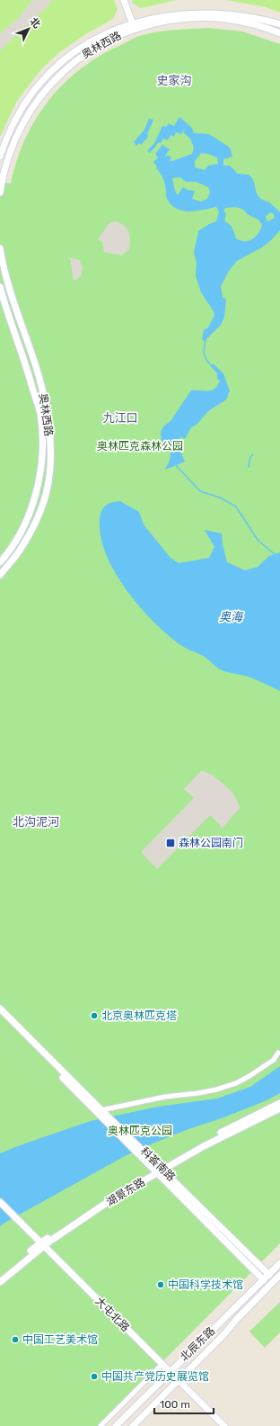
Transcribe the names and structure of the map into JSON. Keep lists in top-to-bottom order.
{
  "streets": {
    "main road": [
      "奥林西路",
      "科荟南路",
      "湖景东路",
      "大屯北路",
      "北辰东路"
    ]
  },
  "crossings": [
    ["科荟南路", "湖景东路"],
    ["科荟南路", "北辰东路"],
    ["湖景东路", "大屯北路"],
    ["大屯北路", "北辰东路"]
  ],
  "districts": ["史家沟", "九江口", "北沟泥河"],
  "water": ["奥海"],
  "parks": ["奥林匹克森林公园", "奥林匹克公园"],
  "places": {
    "transit": ["森林公园南门"],
    "other": [
      "北京奥林匹克塔",
      "中国科学技术馆",
      "中国工艺美术馆",
      "中国共产党历史展览馆"
    ]
  },
  "scale_bar": "100 m",
  "north": "top right"
}
